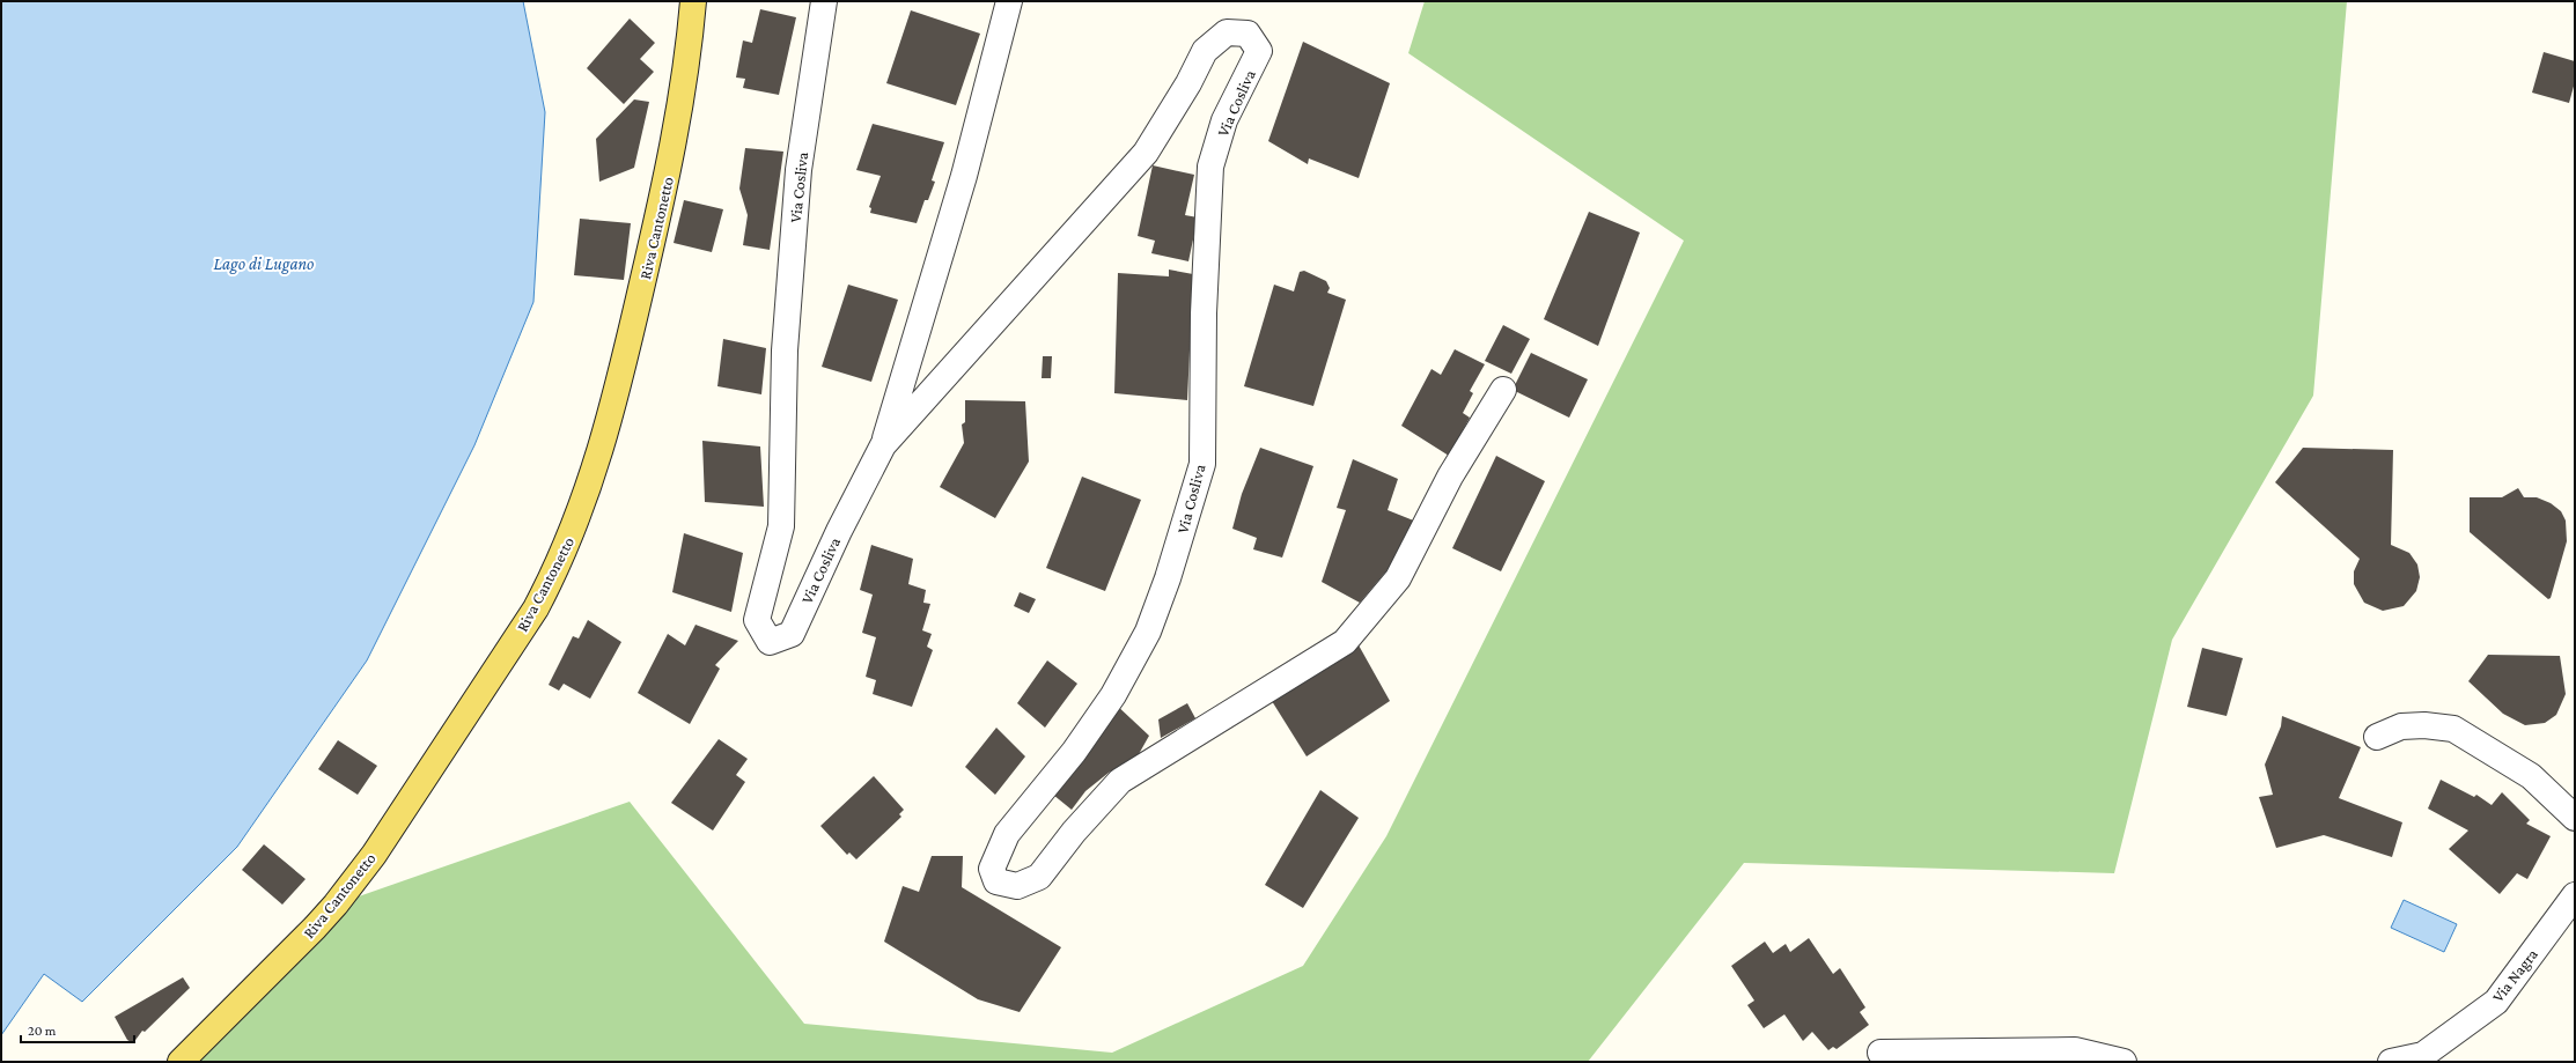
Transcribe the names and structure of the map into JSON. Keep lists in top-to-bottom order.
{
  "streets": {
    "main road": ["Riva Cantonetto"],
    "street": ["Via Cosliva", "Via Nagra"]
  },
  "water": ["Lago di Lugano"],
  "scale_bar": "20 m"
}
